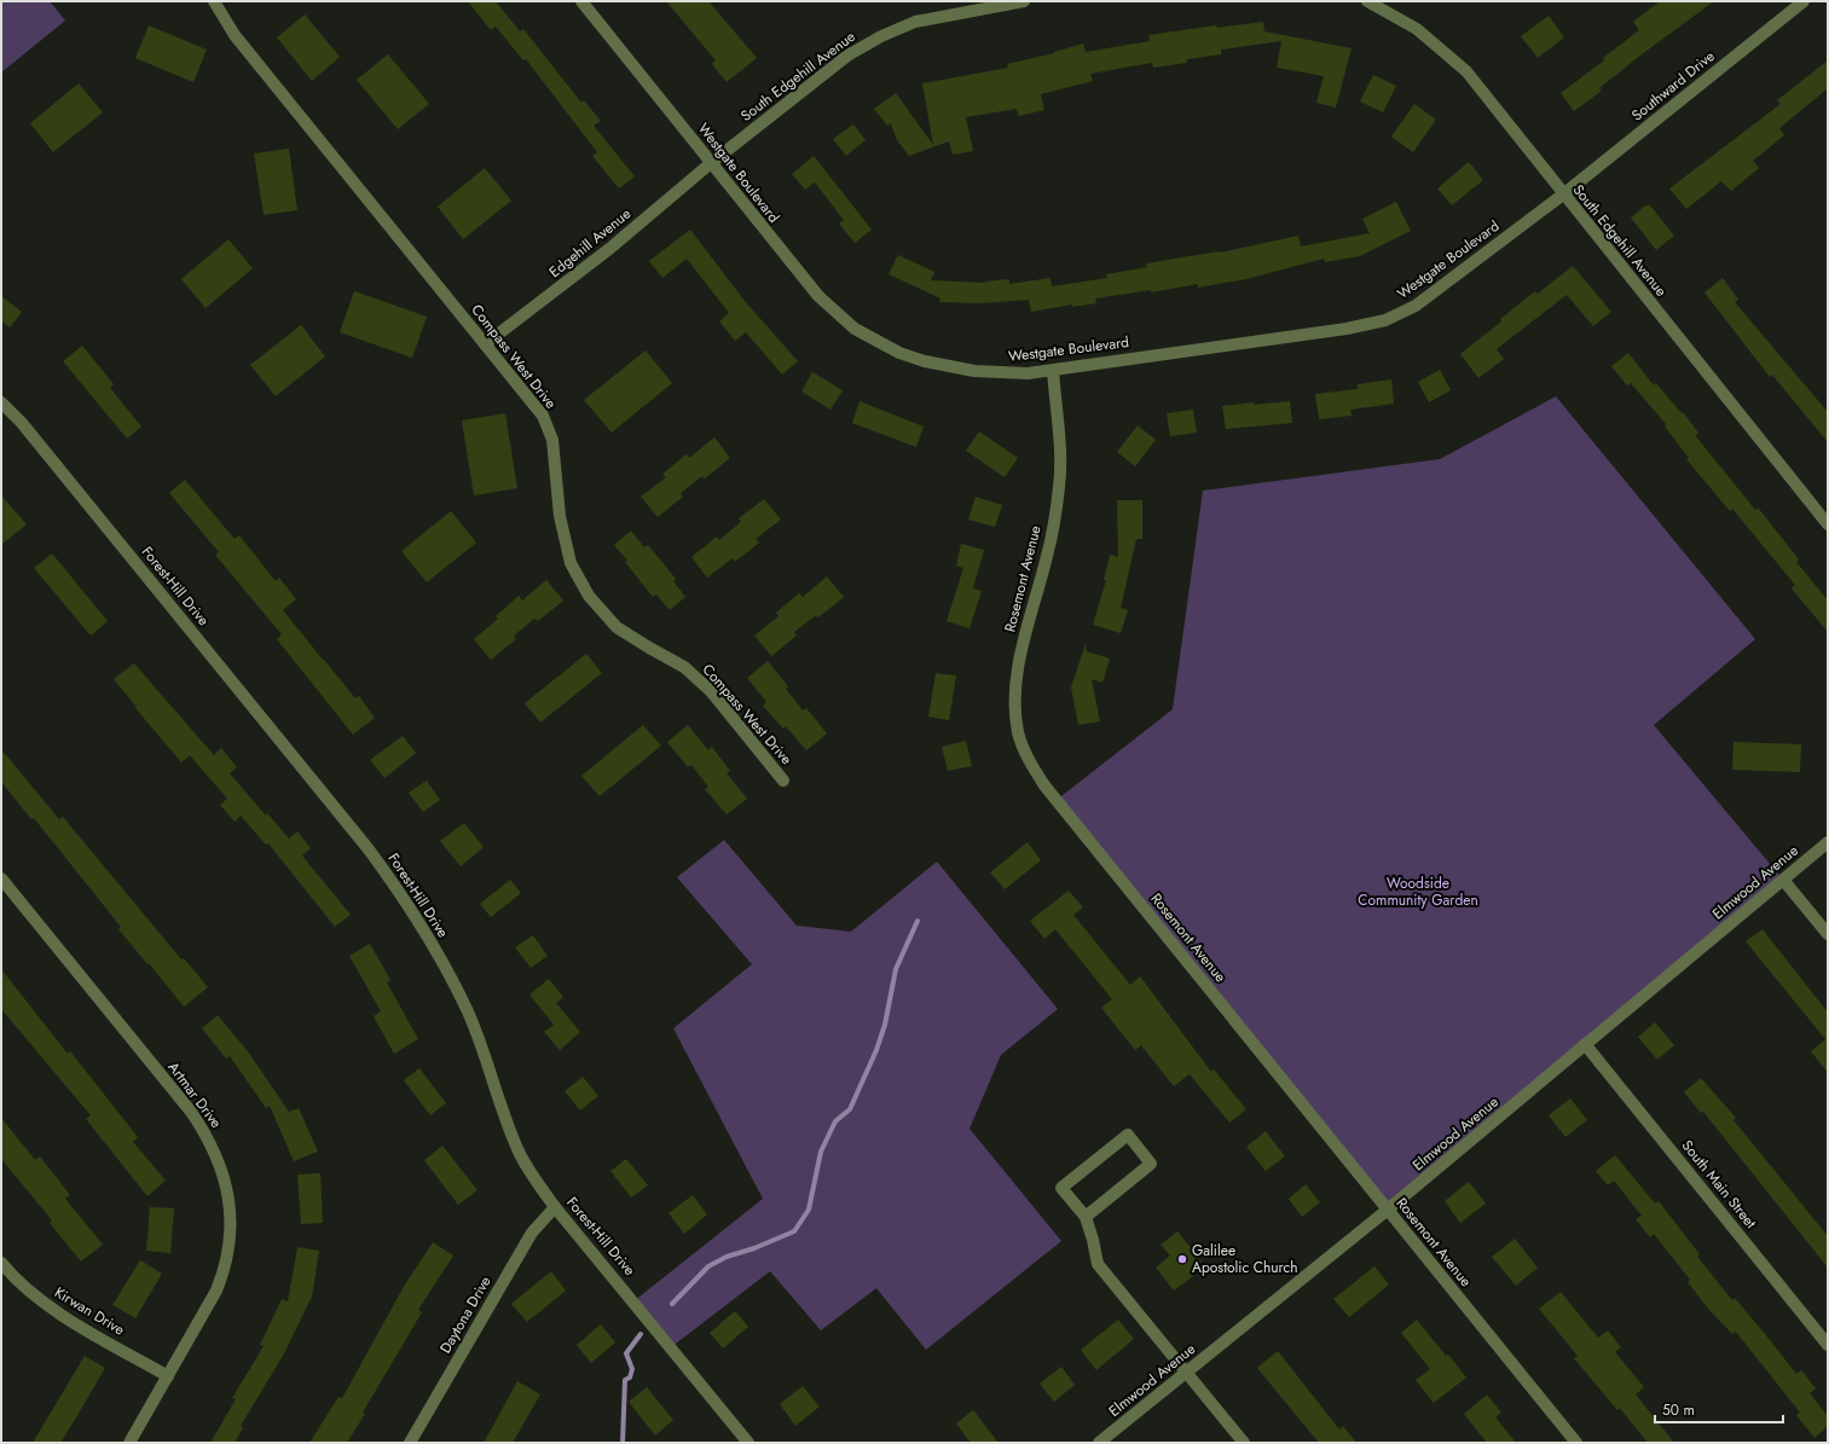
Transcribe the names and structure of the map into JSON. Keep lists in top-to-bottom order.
{
  "streets": {
    "street": [
      "South Edgehill Avenue",
      "Southward Drive",
      "Westgate Boulevard",
      "Edgehill Avenue",
      "Compass West Drive",
      "Rosemont Avenue",
      "Forest-Hill Drive",
      "Elmwood Avenue",
      "Artmar Drive",
      "South Main Street",
      "Kirwan Drive",
      "Daytona Drive"
    ]
  },
  "crossings": [
    ["South Edgehill Avenue", "Southward Drive"],
    ["South Edgehill Avenue", "Westgate Boulevard"],
    ["South Edgehill Avenue", "Edgehill Avenue"],
    ["Southward Drive", "Westgate Boulevard"],
    ["Westgate Boulevard", "Edgehill Avenue"],
    ["Westgate Boulevard", "Rosemont Avenue"],
    ["Edgehill Avenue", "Compass West Drive"],
    ["Rosemont Avenue", "Elmwood Avenue"],
    ["Forest-Hill Drive", "Daytona Drive"],
    ["Elmwood Avenue", "South Main Street"],
    ["Artmar Drive", "Kirwan Drive"]
  ],
  "parks": ["Woodside Community Garden"],
  "places": ["Galilee Apostolic Church"],
  "scale_bar": "50 m"
}
